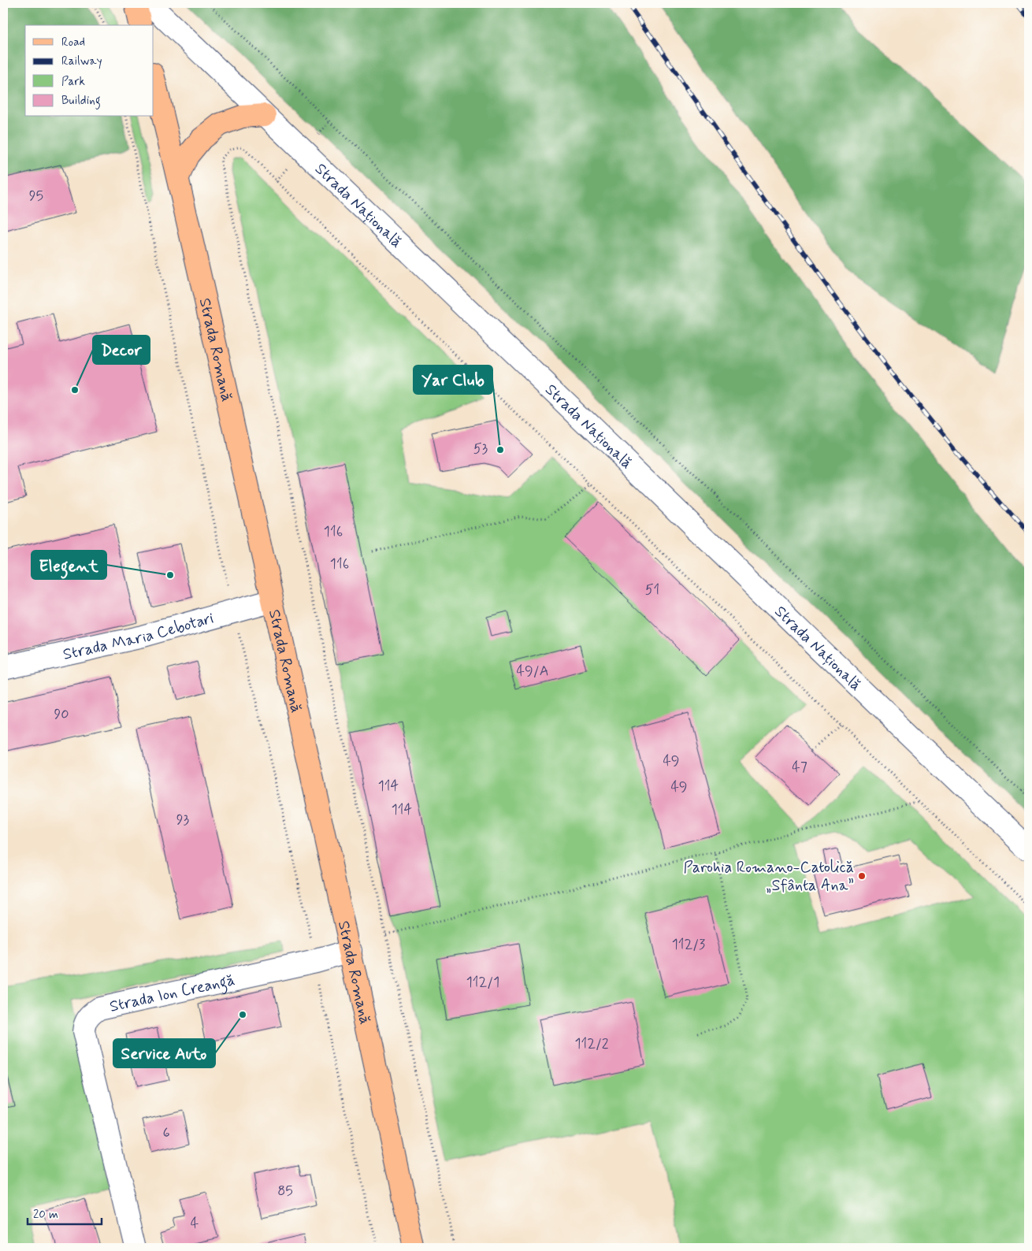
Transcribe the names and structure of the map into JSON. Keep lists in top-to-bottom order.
{
  "streets": {
    "main road": ["Strada Romană"],
    "street": ["Strada Națională", "Strada Maria Cebotari", "Strada Ion Creangă"]
  },
  "crossings": [
    ["Strada Romană", "Strada Maria Cebotari"],
    ["Strada Romană", "Strada Ion Creangă"]
  ],
  "places": [
    "Decor",
    "Yar Club",
    "Elegent",
    "Parohia Romano-Catolică „Sfânta Ana”",
    "Service Auto"
  ],
  "house_numbers": [
    "95",
    "53",
    "116",
    "116",
    "51",
    "49/A",
    "90",
    "49",
    "47",
    "114",
    "49",
    "114",
    "93",
    "112/3",
    "112/1",
    "112/2",
    "6",
    "85",
    "4"
  ],
  "legend": [
    "Road",
    "Railway",
    "Park",
    "Building"
  ],
  "scale_bar": "20 m"
}
